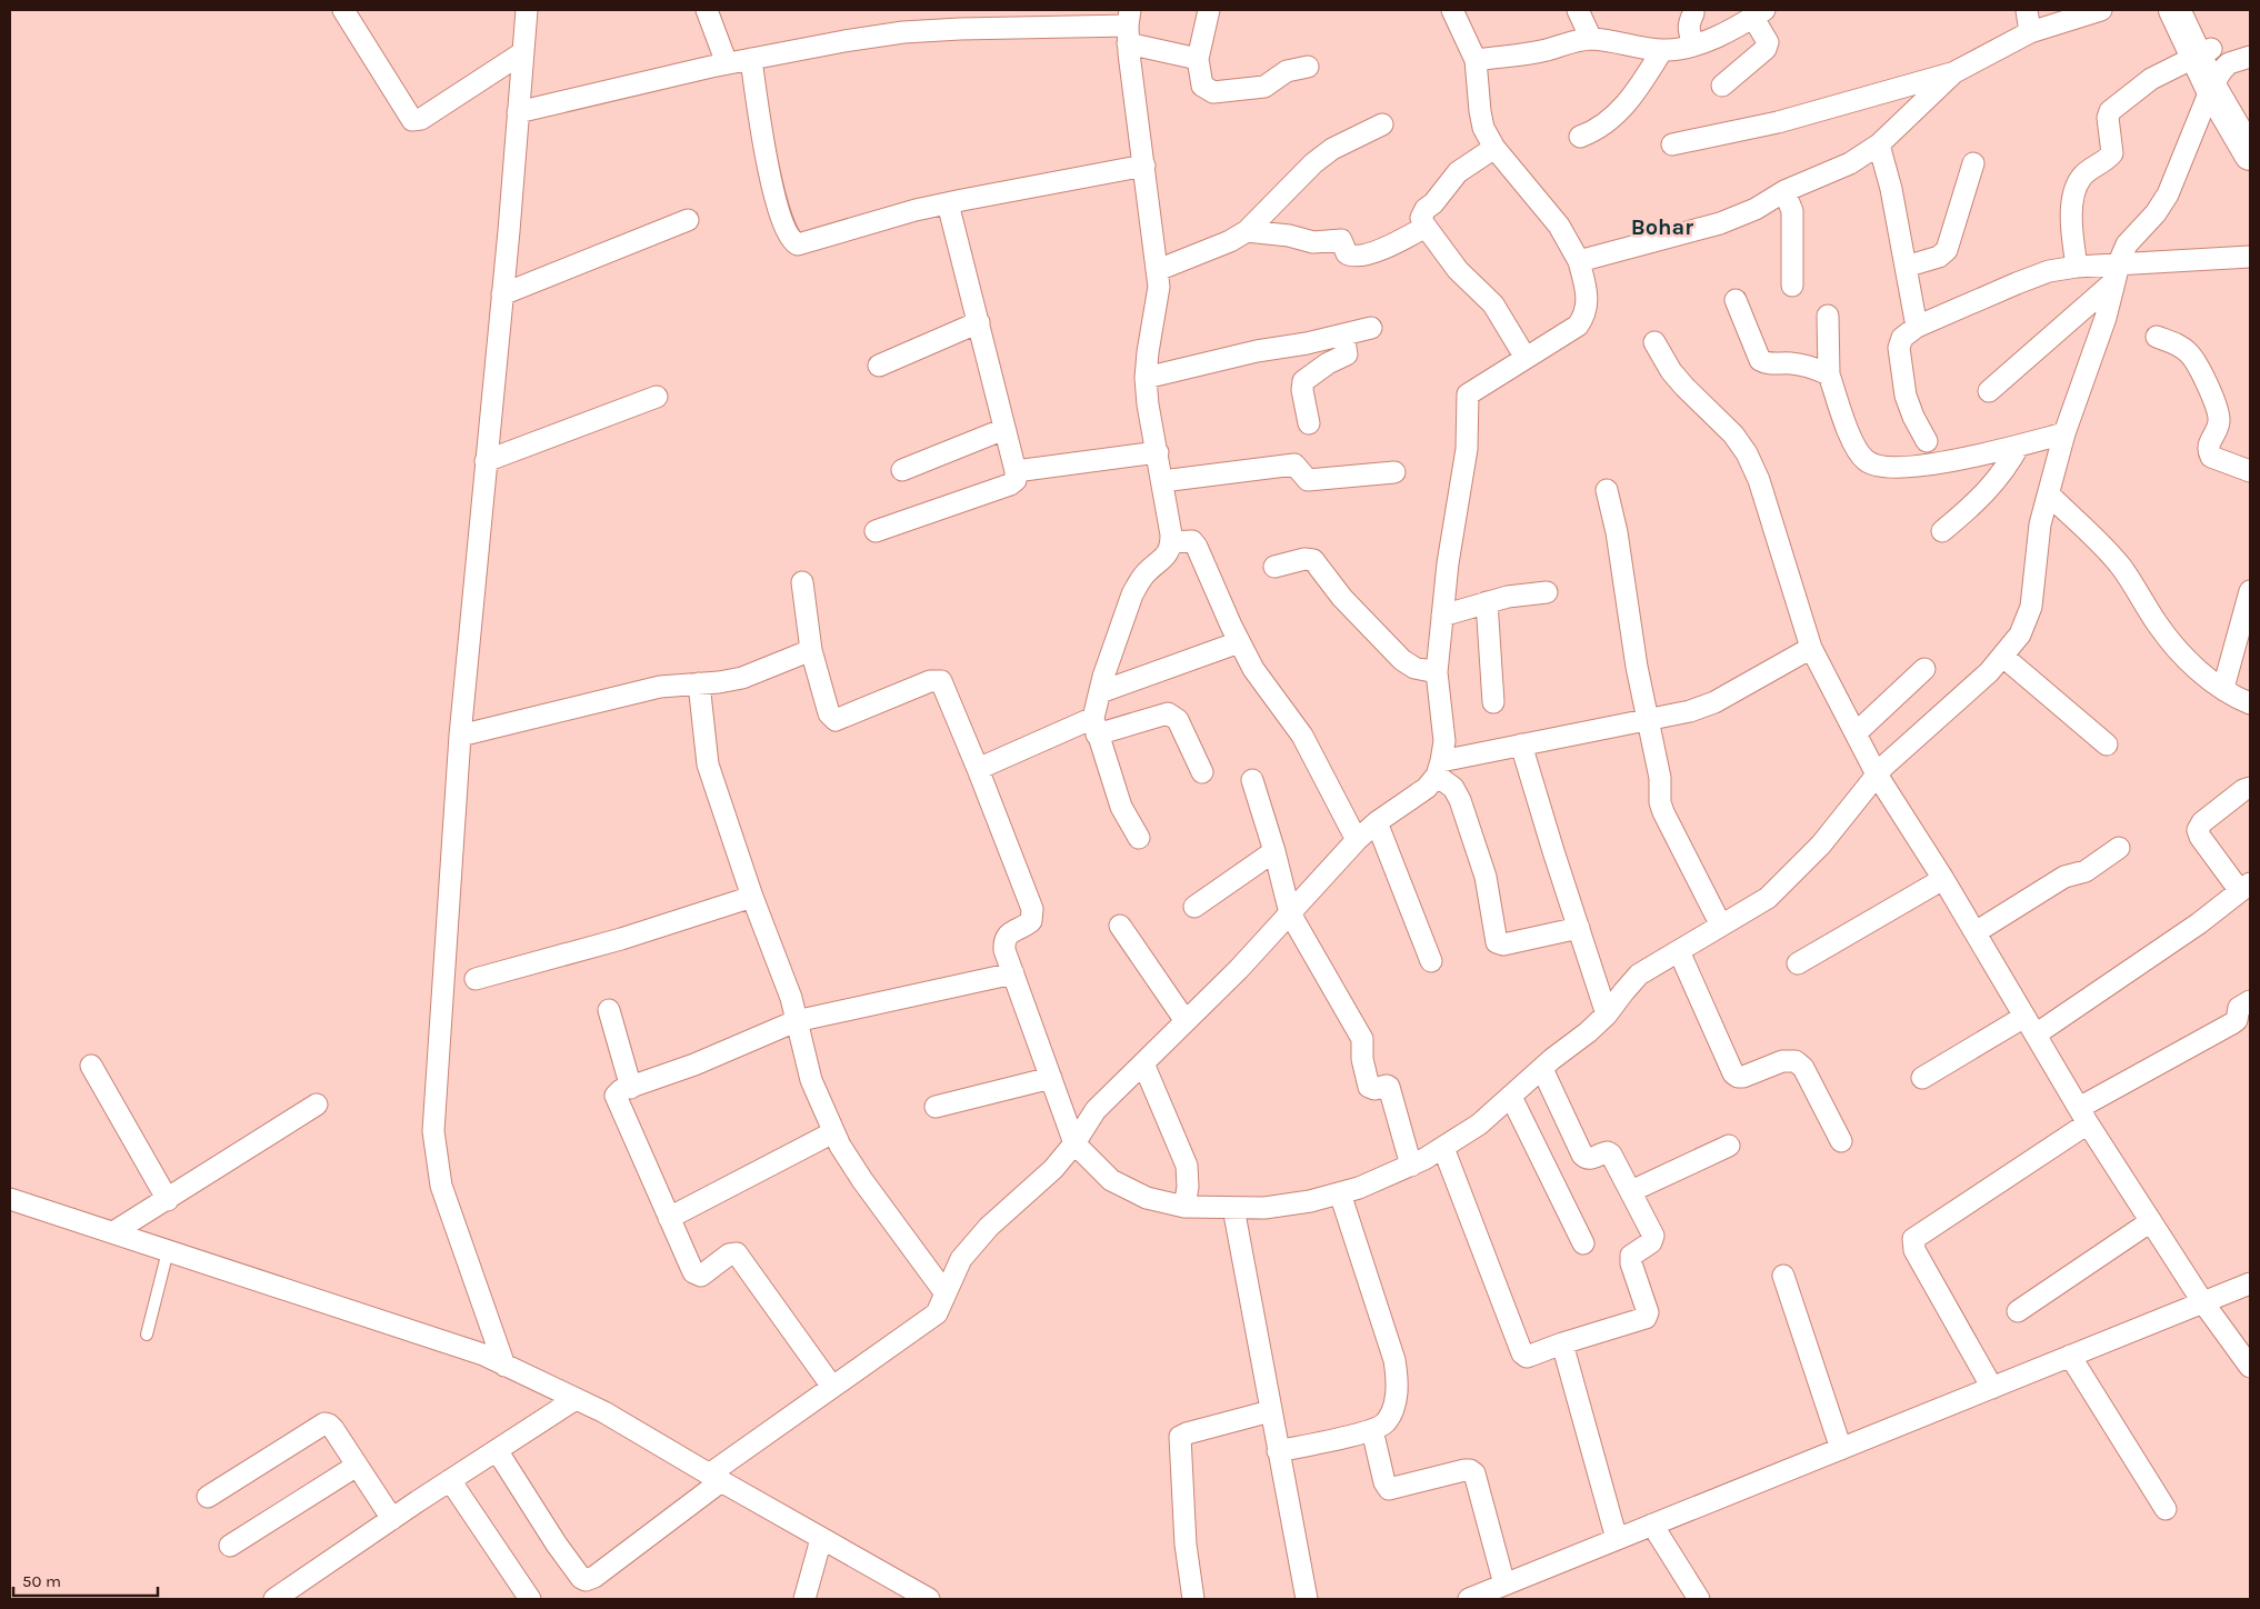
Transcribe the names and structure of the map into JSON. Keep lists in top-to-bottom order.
{
  "districts": ["Bohar"],
  "scale_bar": "50 m"
}
